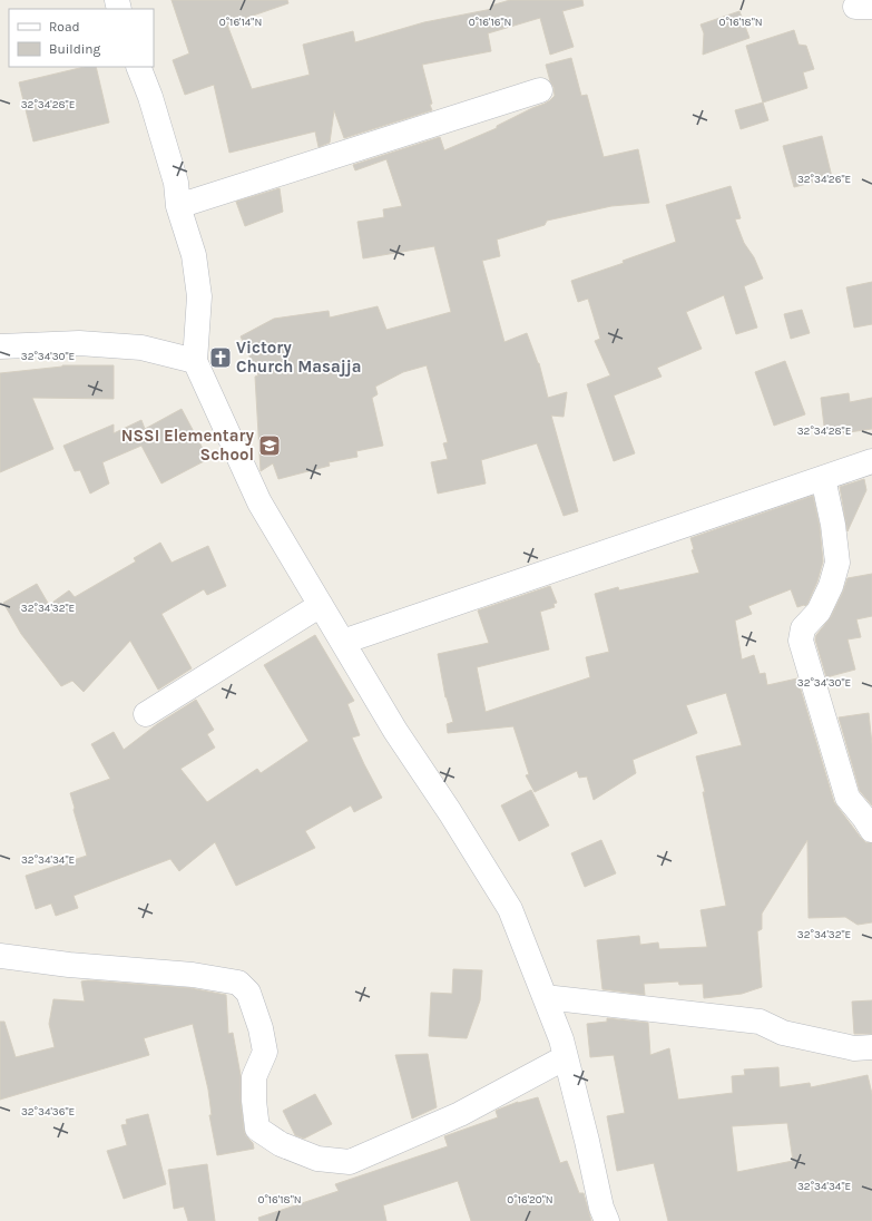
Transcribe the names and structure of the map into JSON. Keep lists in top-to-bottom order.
{
  "places": {
    "church": ["Victory Church Masajja"],
    "school or university": ["NSSI Elementary School"]
  },
  "legend": ["Road", "Building"],
  "coordinates": [
    "0°16'16\"N",
    "0°16'18\"N",
    "0°16'14\"N",
    "32°34'28\"E",
    "32°34'26\"E",
    "32°34'30\"E",
    "32°34'32\"E",
    "32°34'34\"E",
    "32°34'36\"E",
    "0°16'20\"N"
  ]
}
